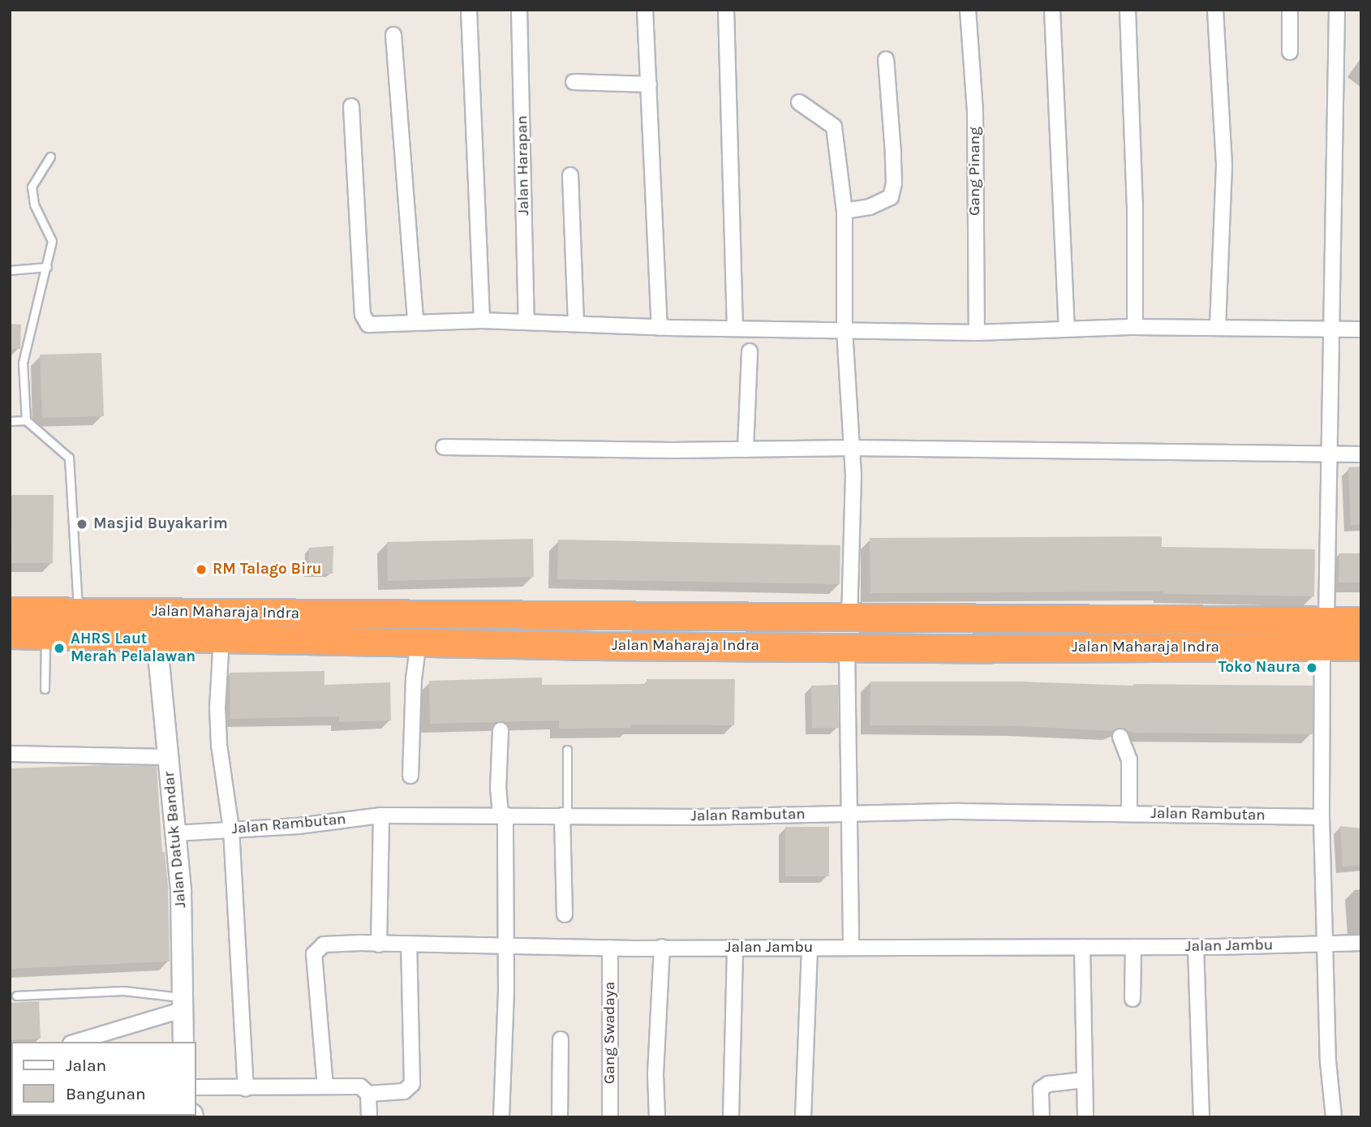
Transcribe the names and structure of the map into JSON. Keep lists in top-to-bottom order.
{
  "streets": {
    "highway": ["Jalan Maharaja Indra"],
    "street": [
      "Jalan Harapan",
      "Gang Pinang",
      "Jalan Rambutan",
      "Jalan Datuk Bandar",
      "Jalan Jambu",
      "Gang Swadaya"
    ]
  },
  "crossings": [
    ["Jalan Maharaja Indra", "Jalan Datuk Bandar"],
    ["Jalan Rambutan", "Jalan Datuk Bandar"],
    ["Jalan Jambu", "Gang Swadaya"]
  ],
  "places": [
    "Masjid Buyakarim",
    "RM Talago Biru",
    "AHRS Laut Merah Pelalawan",
    "Toko Naura"
  ],
  "legend": ["Jalan", "Bangunan"]
}
